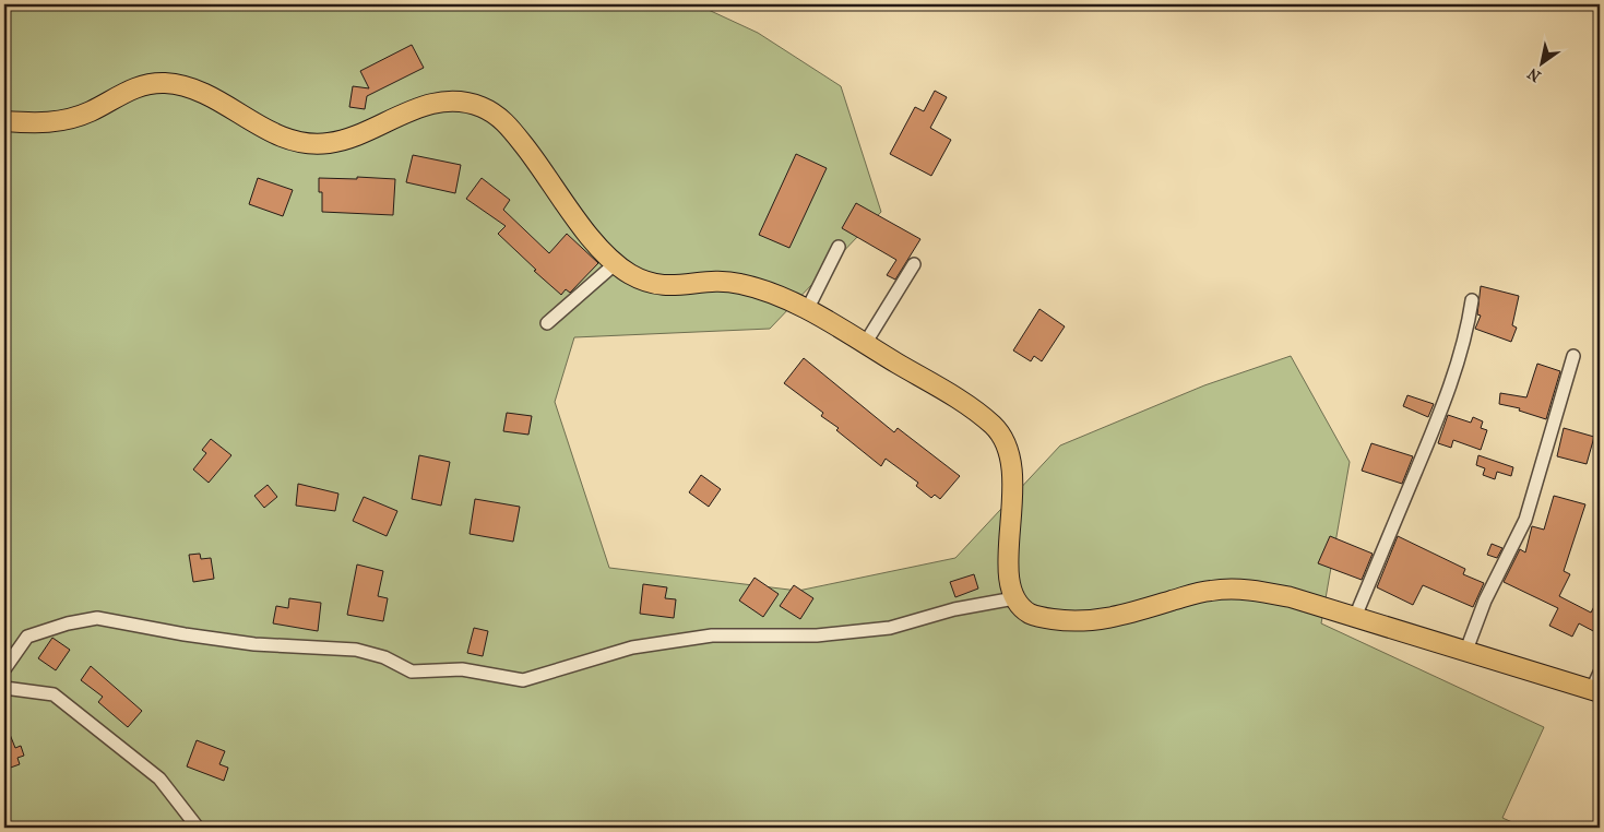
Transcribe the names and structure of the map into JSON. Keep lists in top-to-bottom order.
{
  "north": "bottom left"
}
